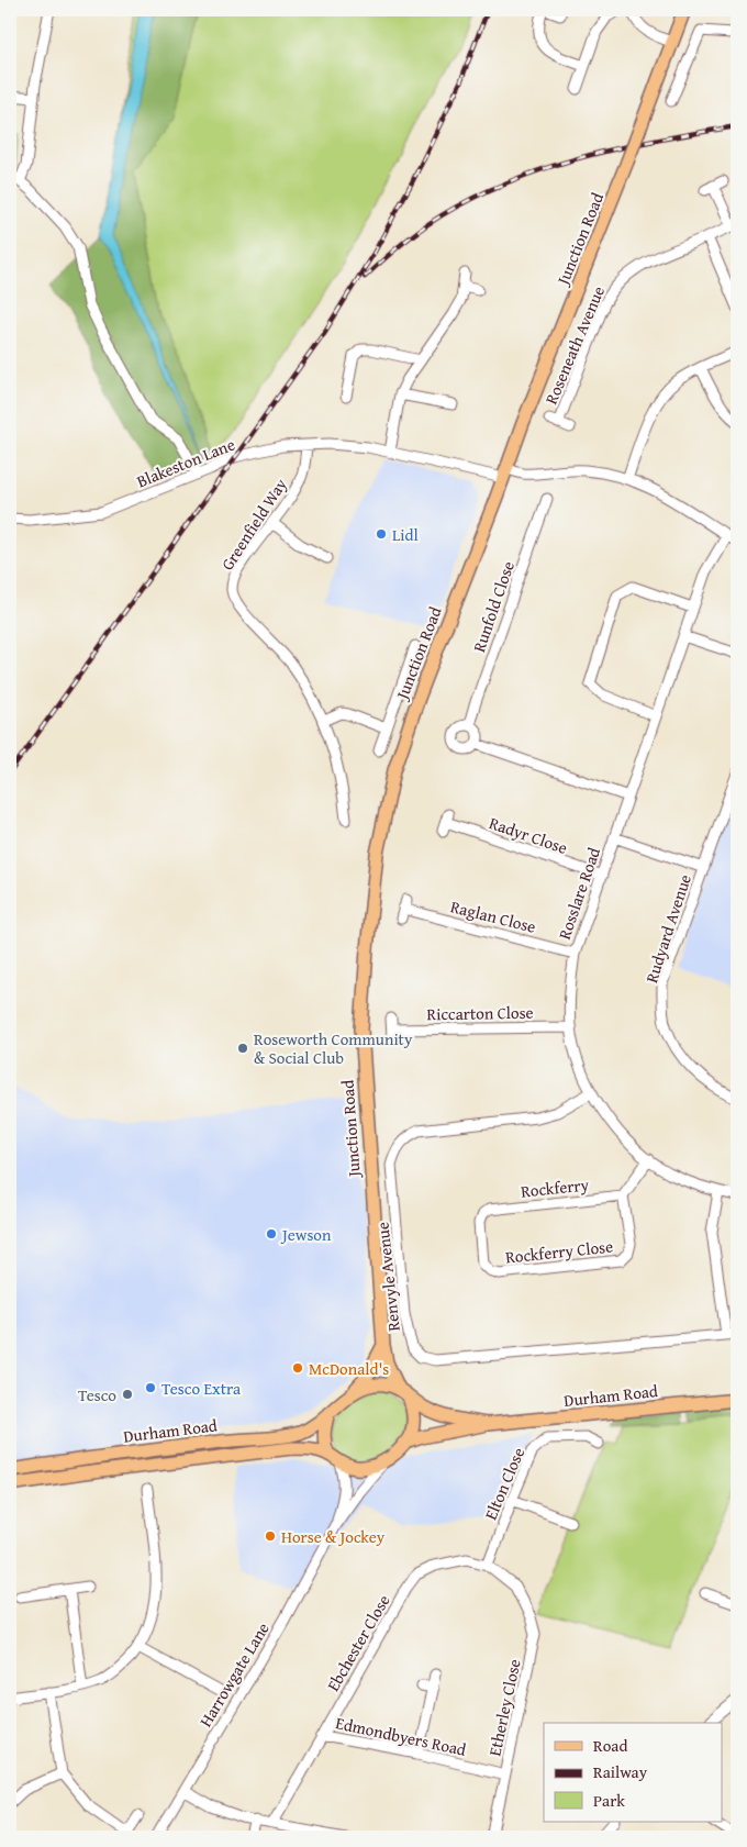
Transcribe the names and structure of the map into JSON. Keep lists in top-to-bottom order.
{
  "streets": {
    "main road": ["Junction Road", "Durham Road"],
    "street": [
      "Roseneath Avenue",
      "Blakeston Lane",
      "Greenfield Way",
      "Runfold Close",
      "Radyr Close",
      "Rosslare Road",
      "Raglan Close",
      "Rudyard Avenue",
      "Riccarton Close",
      "Rockferry",
      "Rockferry Close",
      "Renvyle Avenue",
      "Elton Close",
      "Ebchester Close",
      "Harrowgate Lane",
      "Etherley Close",
      "Edmondbyers Road"
    ]
  },
  "crossings": [
    ["Junction Road", "Blakeston Lane"],
    ["Junction Road", "Durham Road"],
    ["Junction Road", "Harrowgate Lane"],
    ["Blakeston Lane", "Greenfield Way"],
    ["Blakeston Lane", "Rosslare Road"],
    ["Radyr Close", "Rosslare Road"],
    ["Rosslare Road", "Raglan Close"],
    ["Rosslare Road", "Riccarton Close"],
    ["Rosslare Road", "Renvyle Avenue"],
    ["Rockferry", "Rockferry Close"],
    ["Durham Road", "Harrowgate Lane"],
    ["Elton Close", "Ebchester Close"],
    ["Ebchester Close", "Etherley Close"],
    ["Ebchester Close", "Edmondbyers Road"],
    ["Etherley Close", "Edmondbyers Road"]
  ],
  "places": [
    "Lidl",
    "Roseworth Community & Social Club",
    "Jewson",
    "McDonald's",
    "Tesco Extra",
    "Tesco",
    "Horse & Jockey"
  ],
  "legend": ["Road", "Railway", "Park"]
}
